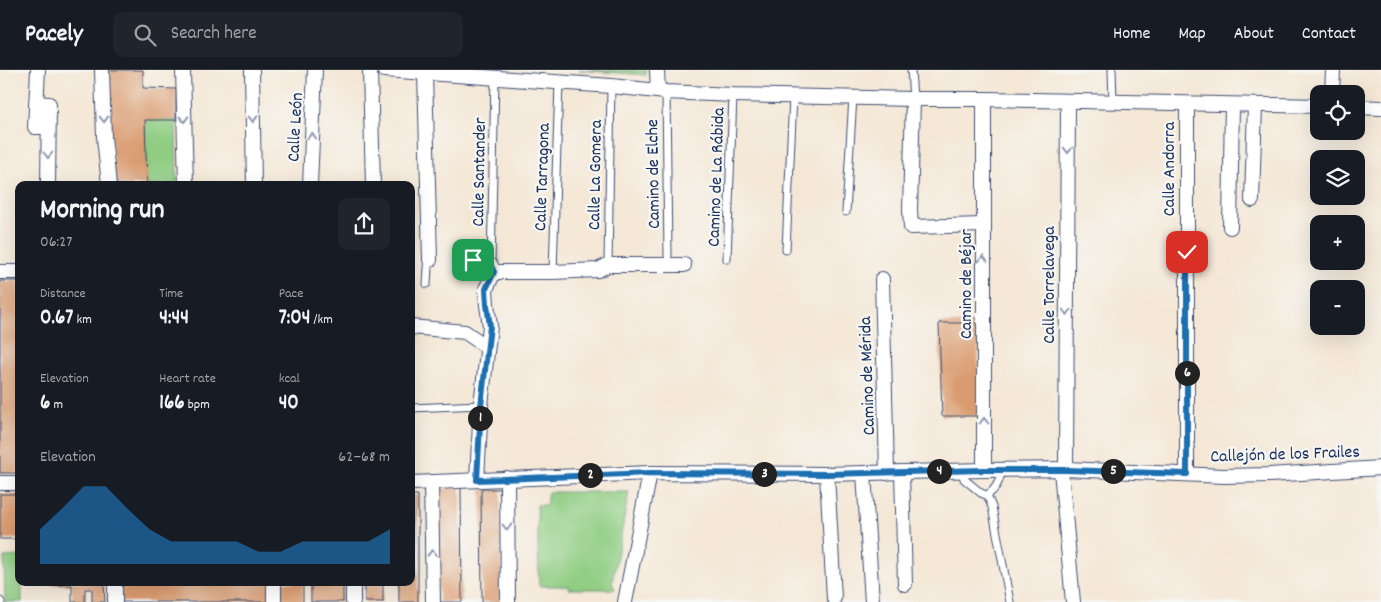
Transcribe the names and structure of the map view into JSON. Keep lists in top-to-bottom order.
{
  "streets": {
    "street": [
      "Calle León",
      "Calle Andorra",
      "Camino de Béjar",
      "Calle Torrelavega",
      "Camino de Mérida",
      "Callejón de los Frailes"
    ],
    "lane": [
      "Calle Santander",
      "Camino de Elche",
      "Calle La Gomera",
      "Calle Tarragona",
      "Camino de La Rábida"
    ]
  },
  "crossings": [
    ["Calle Andorra", "Callejón de los Frailes"],
    ["Camino de Béjar", "Callejón de los Frailes"],
    ["Calle Torrelavega", "Callejón de los Frailes"],
    ["Camino de Mérida", "Callejón de los Frailes"]
  ],
  "one_way": ["Camino de Béjar", "Calle Torrelavega"],
  "page": {
    "header": "Pacely",
    "search": "Search here",
    "nav": [
      "Home",
      "Map",
      "About",
      "Contact"
    ],
    "map_buttons": ["+", "−"],
    "heading": ["Morning run", "06:27"],
    "stats": [
      ["Distance", "0.67 km"],
      ["Time", "4:44"],
      ["Pace", "7:04 /km"],
      ["Elevation", "6 m"],
      ["Heart rate", "166 bpm"],
      ["kcal", "40"]
    ],
    "pins": [
      "6",
      "1",
      "4",
      "5",
      "3",
      "2"
    ],
    "chart": ["Elevation", "62–68 m"]
  }
}
